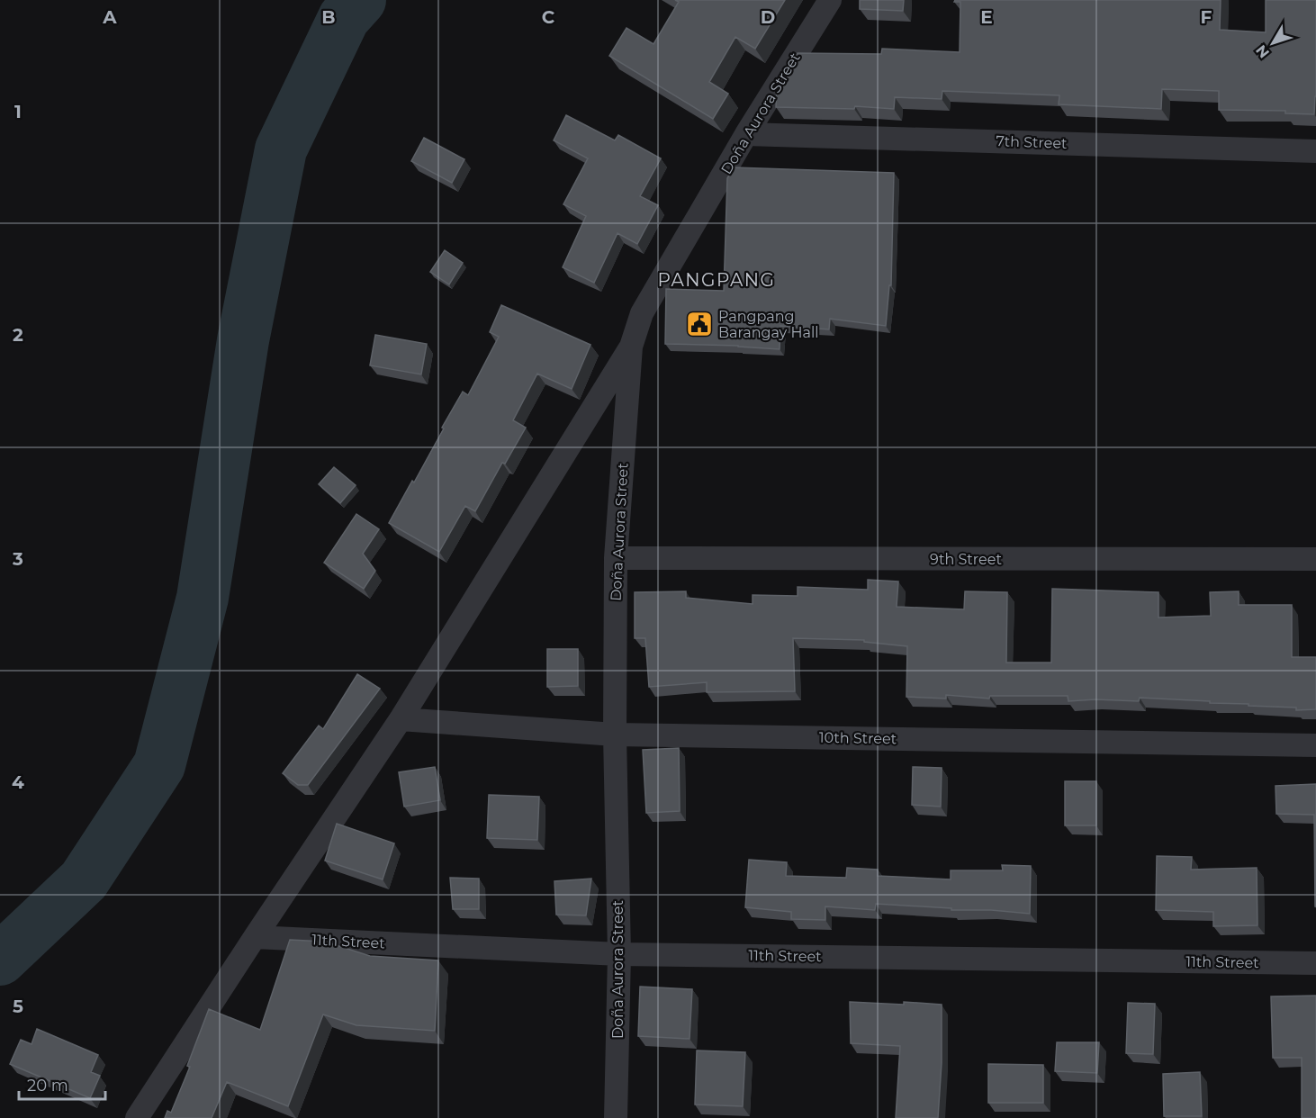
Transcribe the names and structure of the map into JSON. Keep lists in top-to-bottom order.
{
  "streets": {
    "street": [
      "Doña Aurora Street",
      "7th Street",
      "9th Street",
      "10th Street",
      "11th Street"
    ]
  },
  "crossings": [
    ["Doña Aurora Street", "7th Street"],
    ["Doña Aurora Street", "9th Street"],
    ["Doña Aurora Street", "10th Street"],
    ["Doña Aurora Street", "11th Street"]
  ],
  "districts": ["PANGPANG"],
  "places": {
    "public building": ["Pangpang Barangay Hall"]
  },
  "scale_bar": "20 m",
  "north": "bottom left",
  "grid": {
    "columns": [
      "A",
      "B",
      "C",
      "D",
      "E",
      "F"
    ],
    "rows": [
      "1",
      "2",
      "3",
      "4",
      "5"
    ]
  }
}
